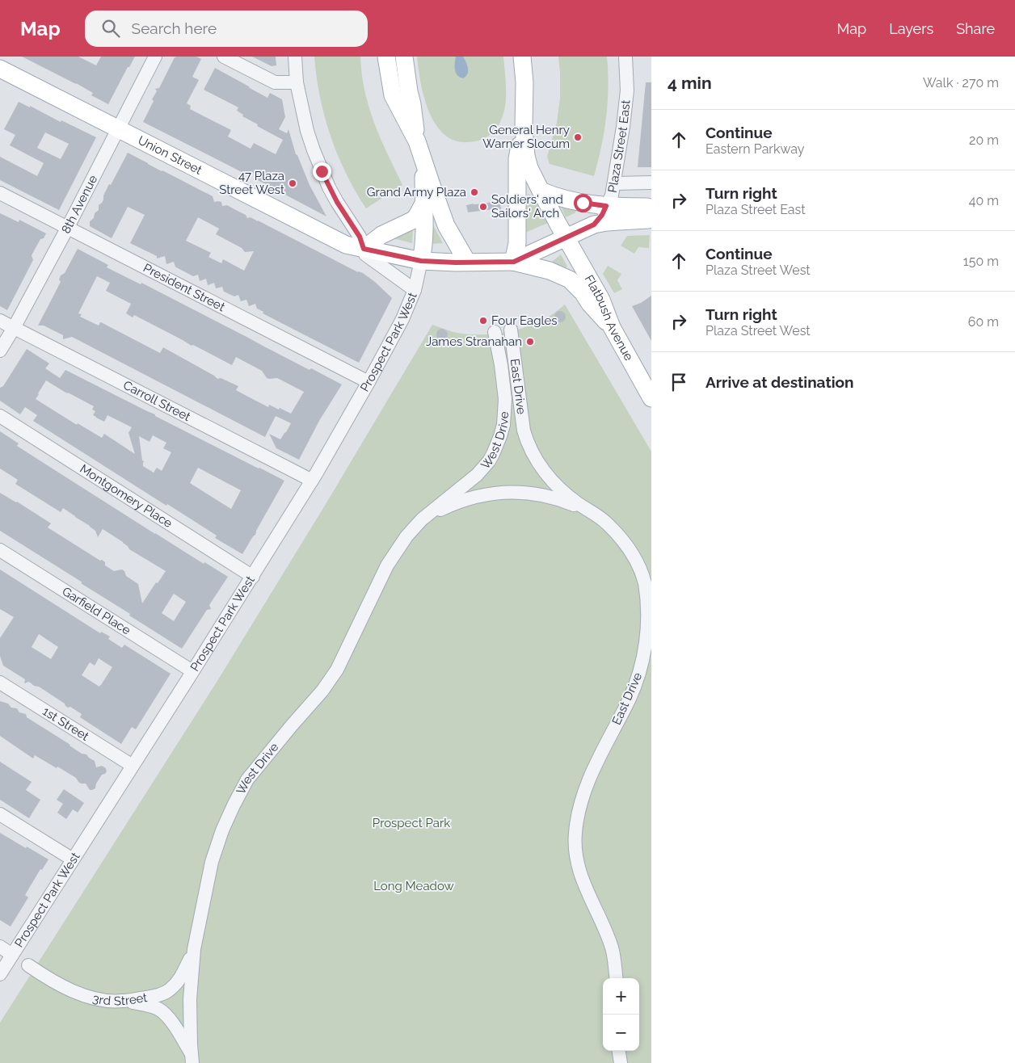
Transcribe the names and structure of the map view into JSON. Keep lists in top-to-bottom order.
{
  "streets": {
    "main road": ["Union Street", "Flatbush Avenue"],
    "street": [
      "Plaza Street East",
      "8th Avenue",
      "President Street",
      "Prospect Park West",
      "East Drive",
      "Carroll Street",
      "West Drive",
      "Montgomery Place",
      "Garfield Place",
      "1st Street",
      "3rd Street"
    ]
  },
  "crossings": [
    ["Union Street", "8th Avenue"],
    ["Union Street", "Prospect Park West"],
    ["8th Avenue", "President Street"],
    ["8th Avenue", "Carroll Street"],
    ["President Street", "Prospect Park West"],
    ["Prospect Park West", "Carroll Street"],
    ["Prospect Park West", "Montgomery Place"],
    ["Prospect Park West", "Garfield Place"],
    ["Prospect Park West", "1st Street"],
    ["East Drive", "West Drive"],
    ["West Drive", "3rd Street"]
  ],
  "parks": ["Prospect Park", "Long Meadow"],
  "places": [
    "General Henry Warner Slocum",
    "47 Plaza Street West",
    "Grand Army Plaza",
    "Soldiers' and Sailors' Arch",
    "Four Eagles",
    "James Stranahan"
  ],
  "page": {
    "header": "Map",
    "search": "Search here",
    "nav": ["Map", "Layers", "Share"],
    "heading": ["4 min", "Walk · 270 m"],
    "list": [
      ["Continue", "Eastern Parkway", "20 m"],
      ["Turn right", "Plaza Street East", "40 m"],
      ["Continue", "Plaza Street West", "150 m"],
      ["Turn right", "Plaza Street West", "60 m"],
      "Arrive at destination"
    ],
    "map_buttons": ["+", "−"]
  }
}
